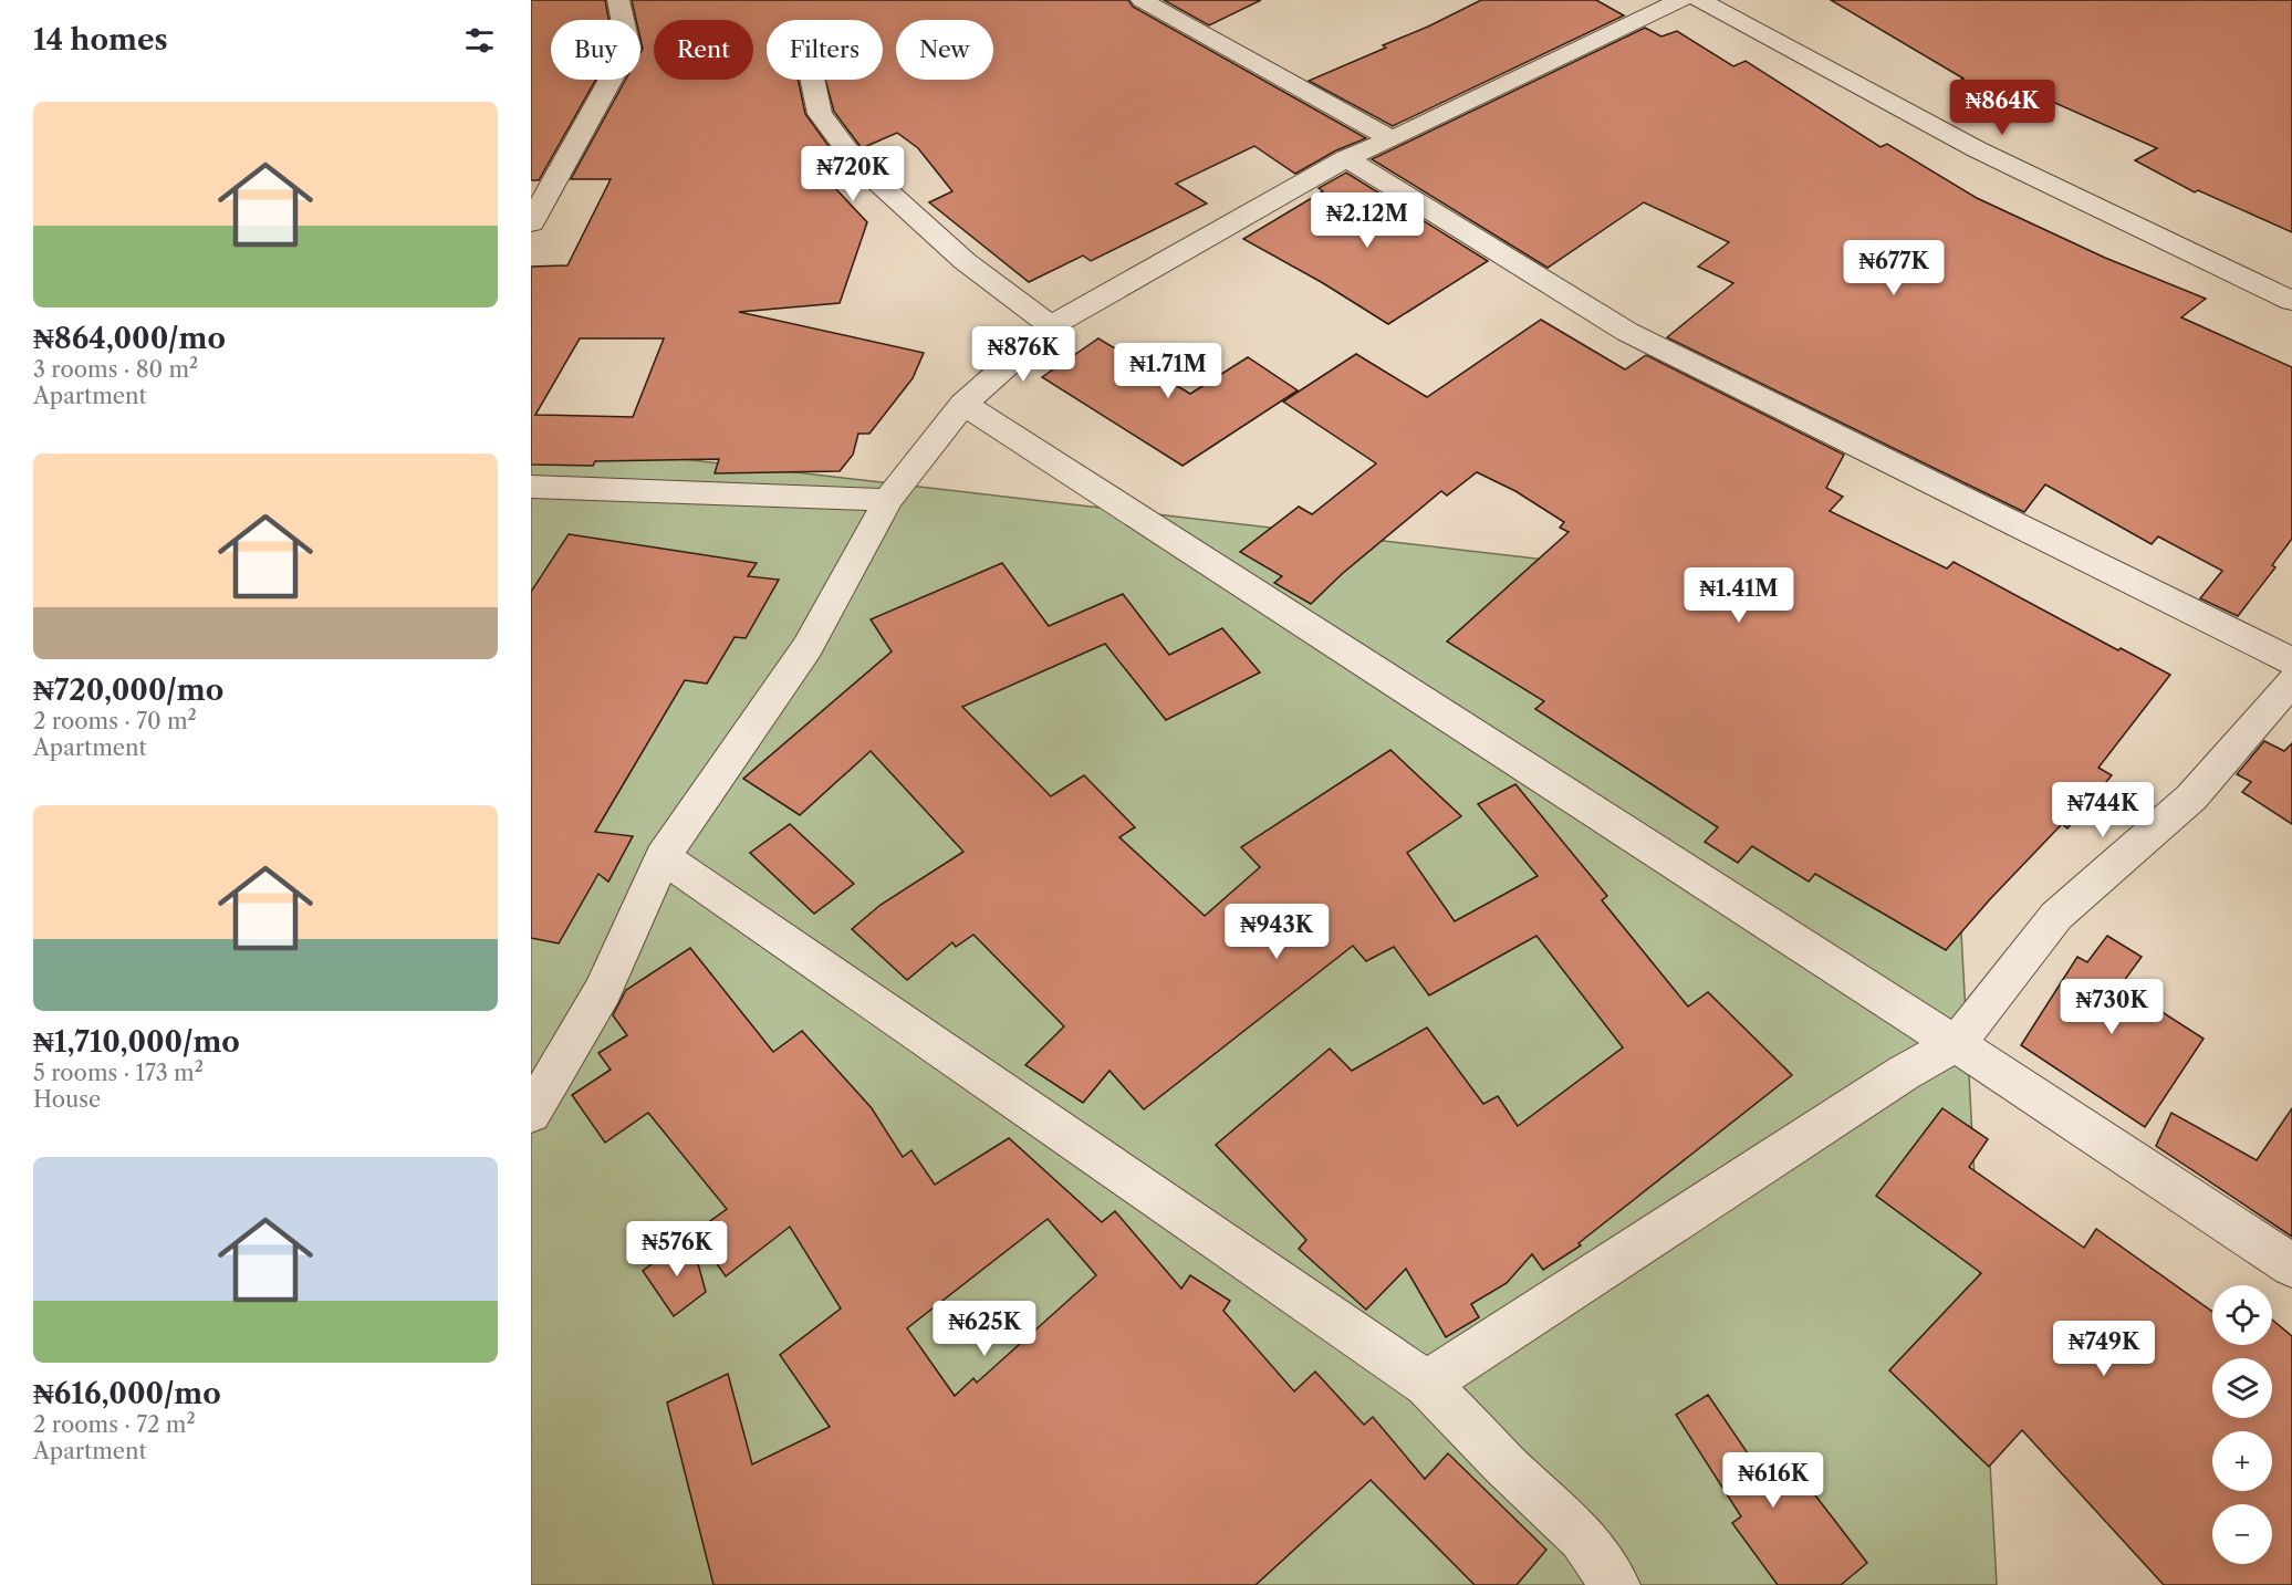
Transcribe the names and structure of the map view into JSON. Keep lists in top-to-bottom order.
{
  "page": {
    "heading": "14 homes",
    "chip": [
      "Buy",
      "Rent",
      "Filters",
      "New"
    ],
    "list": [
      {
        "name": "₦864,000/mo",
        "note": "3 rooms · 80 m² · Apartment"
      },
      {
        "name": "₦720,000/mo",
        "note": "2 rooms · 70 m² · Apartment"
      },
      {
        "name": "₦1,710,000/mo",
        "note": "5 rooms · 173 m² · House"
      },
      {
        "name": "₦616,000/mo",
        "note": "2 rooms · 72 m² · Apartment"
      }
    ],
    "price": [
      "₦864K",
      "₦720K",
      "₦2.12M",
      "₦677K",
      "₦876K",
      "₦1.71M",
      "₦1.41M",
      "₦744K",
      "₦943K",
      "₦730K",
      "₦576K",
      "₦625K",
      "₦749K",
      "₦616K"
    ],
    "map_buttons": ["+", "−"]
  }
}
